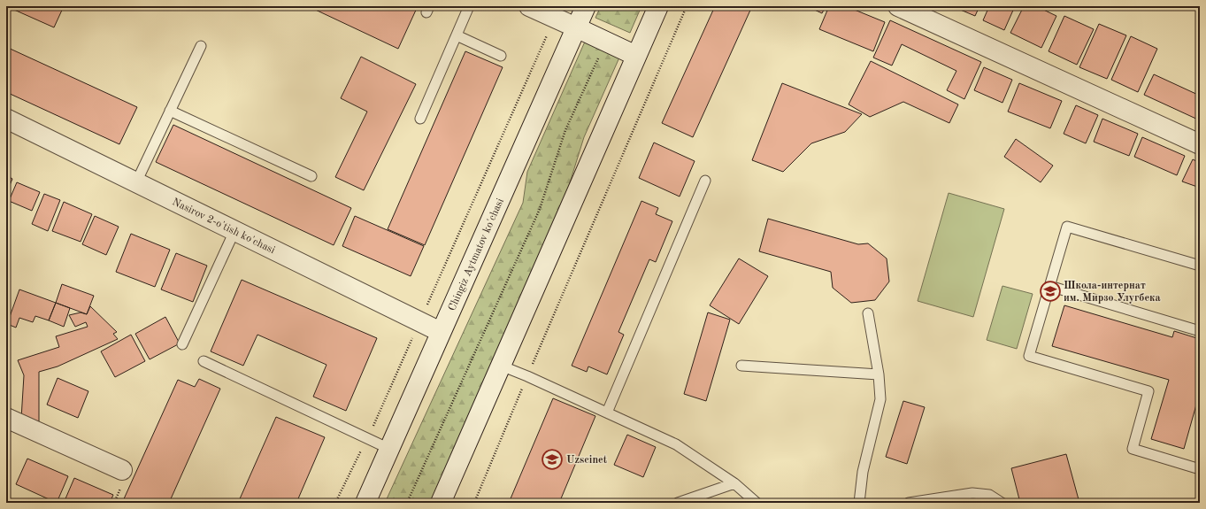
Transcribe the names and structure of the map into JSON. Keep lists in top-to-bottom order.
{
  "streets": {
    "main road": ["Nasirov 2-o'tish ko'chasi", "Chingiz Aytmatov ko'chasi"]
  },
  "crossings": [
    ["Nasirov 2-o'tish ko'chasi", "Chingiz Aytmatov ko'chasi"]
  ],
  "places": {
    "school or university": ["Школа-интернат им. Мирзо Улугбека", "Uzscinet"]
  }
}
